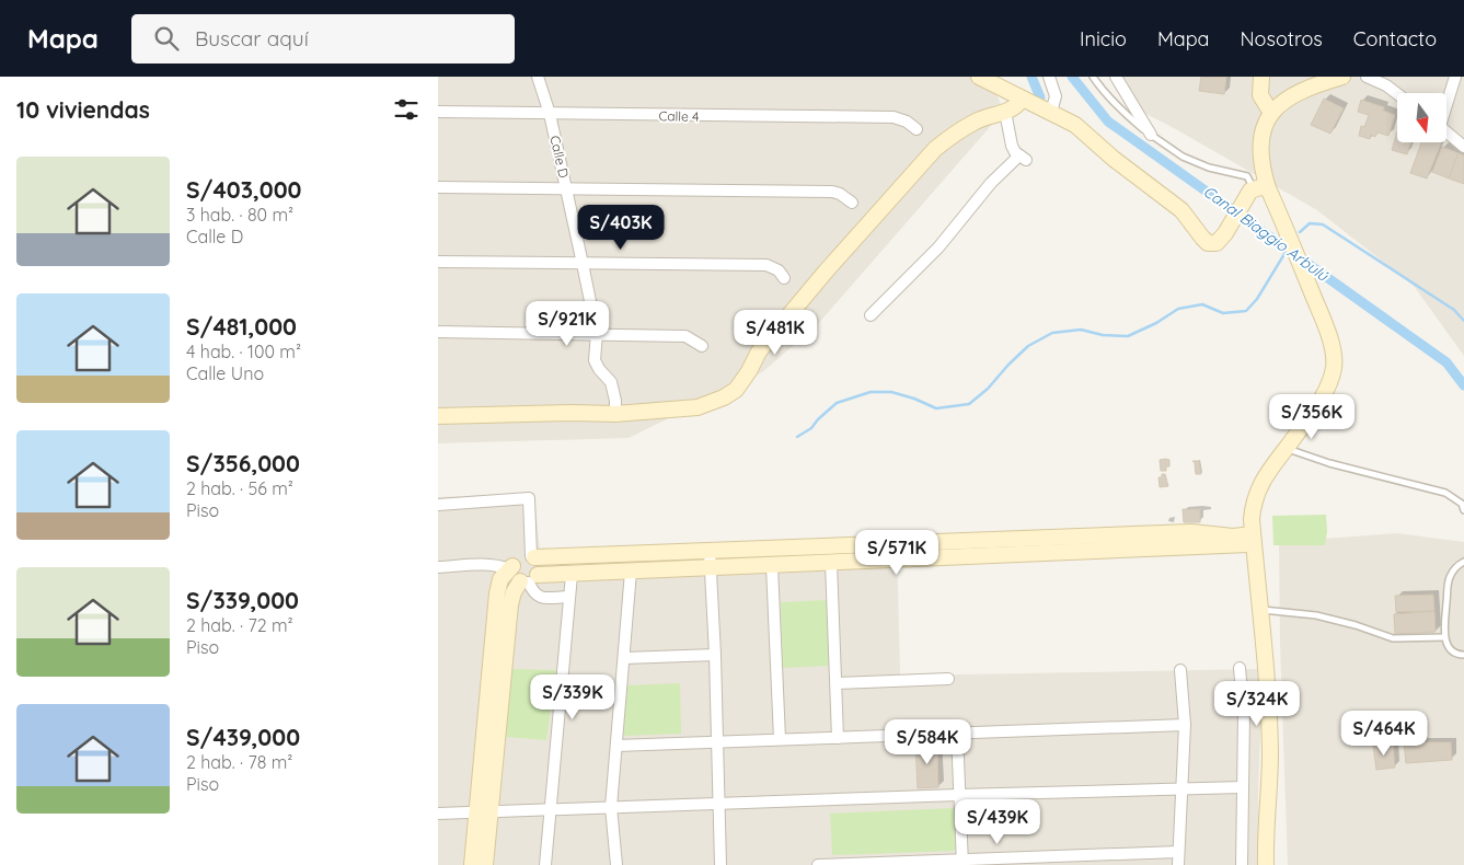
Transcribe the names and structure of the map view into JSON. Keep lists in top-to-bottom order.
{
  "streets": {
    "street": ["Calle 4", "Calle D"]
  },
  "crossings": [
    ["Calle 4", "Calle D"]
  ],
  "water": ["Canal Biaggio Arbulú"],
  "north": "bottom",
  "page": {
    "header": "Mapa",
    "search": "Buscar aquí",
    "nav": [
      "Inicio",
      "Mapa",
      "Nosotros",
      "Contacto"
    ],
    "heading": "10 viviendas",
    "list": [
      {
        "name": "S/403,000",
        "note": "3 hab. · 80 m² · Calle D"
      },
      {
        "name": "S/481,000",
        "note": "4 hab. · 100 m² · Calle Uno"
      },
      {
        "name": "S/356,000",
        "note": "2 hab. · 56 m² · Piso"
      },
      {
        "name": "S/339,000",
        "note": "2 hab. · 72 m² · Piso"
      },
      {
        "name": "S/439,000",
        "note": "2 hab. · 78 m² · Piso"
      }
    ],
    "price": [
      "S/403K",
      "S/921K",
      "S/481K",
      "S/356K",
      "S/571K",
      "S/339K",
      "S/324K",
      "S/464K",
      "S/584K",
      "S/439K"
    ]
  }
}
